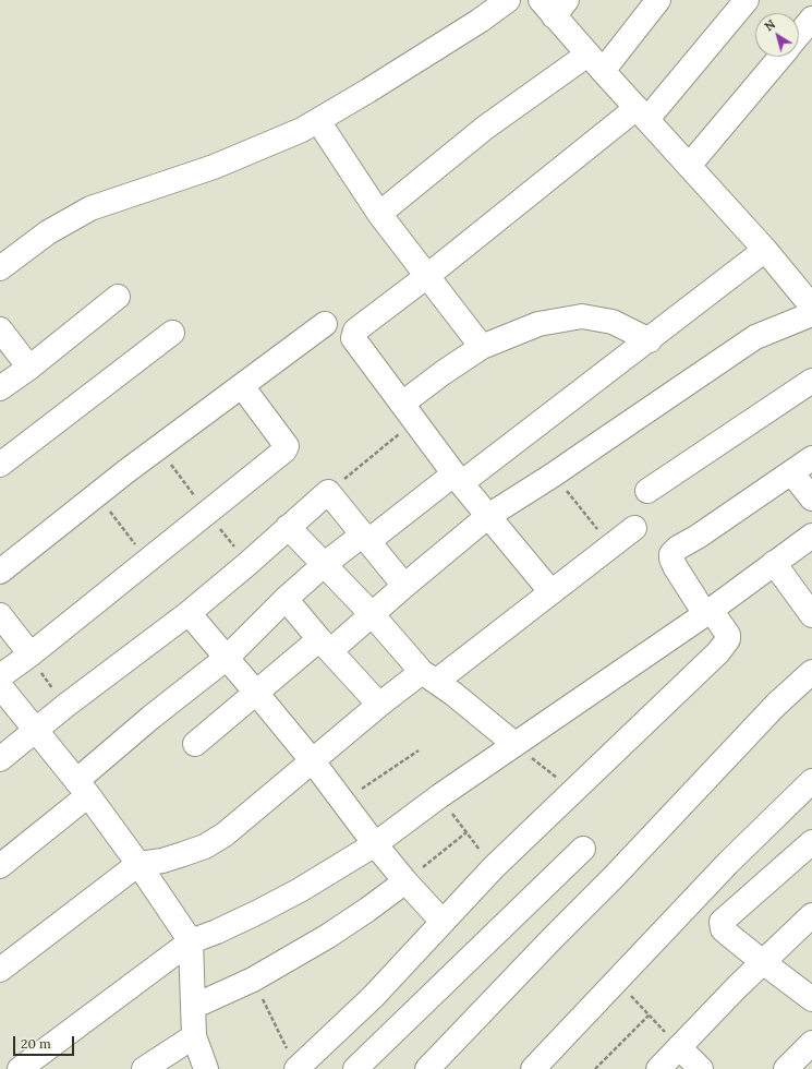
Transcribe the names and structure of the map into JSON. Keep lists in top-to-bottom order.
{
  "scale_bar": "20 m",
  "north": "top left"
}
